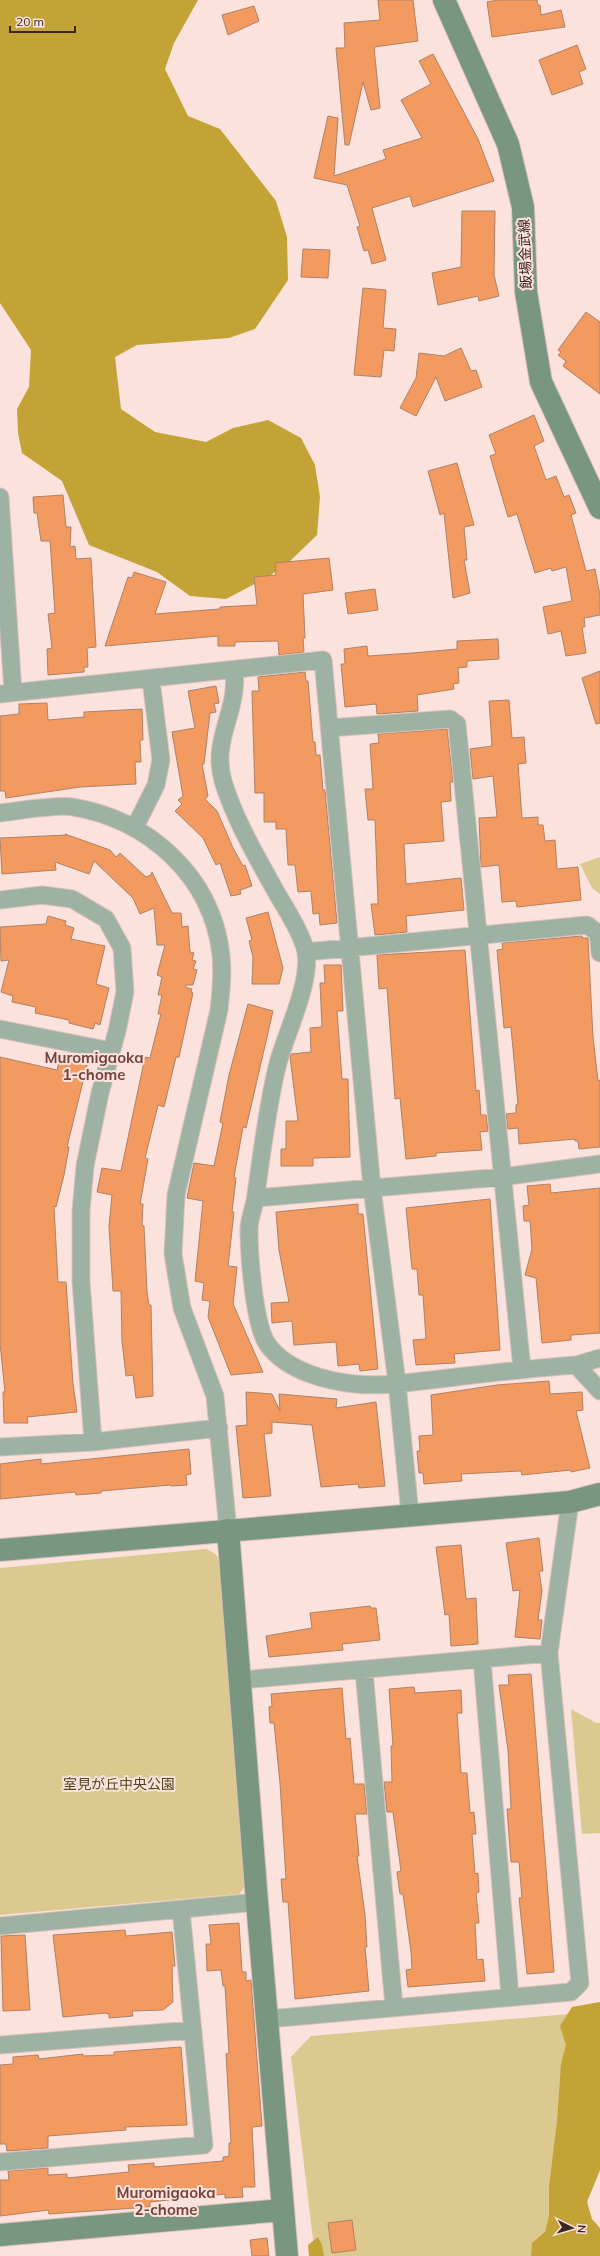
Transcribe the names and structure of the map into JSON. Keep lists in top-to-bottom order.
{
  "streets": {
    "street": ["飯場金武線"]
  },
  "districts": ["Muromigaoka 1-chome", "Muromigaoka 2-chome"],
  "parks": ["室見が丘中央公園"],
  "scale_bar": "20 m",
  "north": "right"
}
